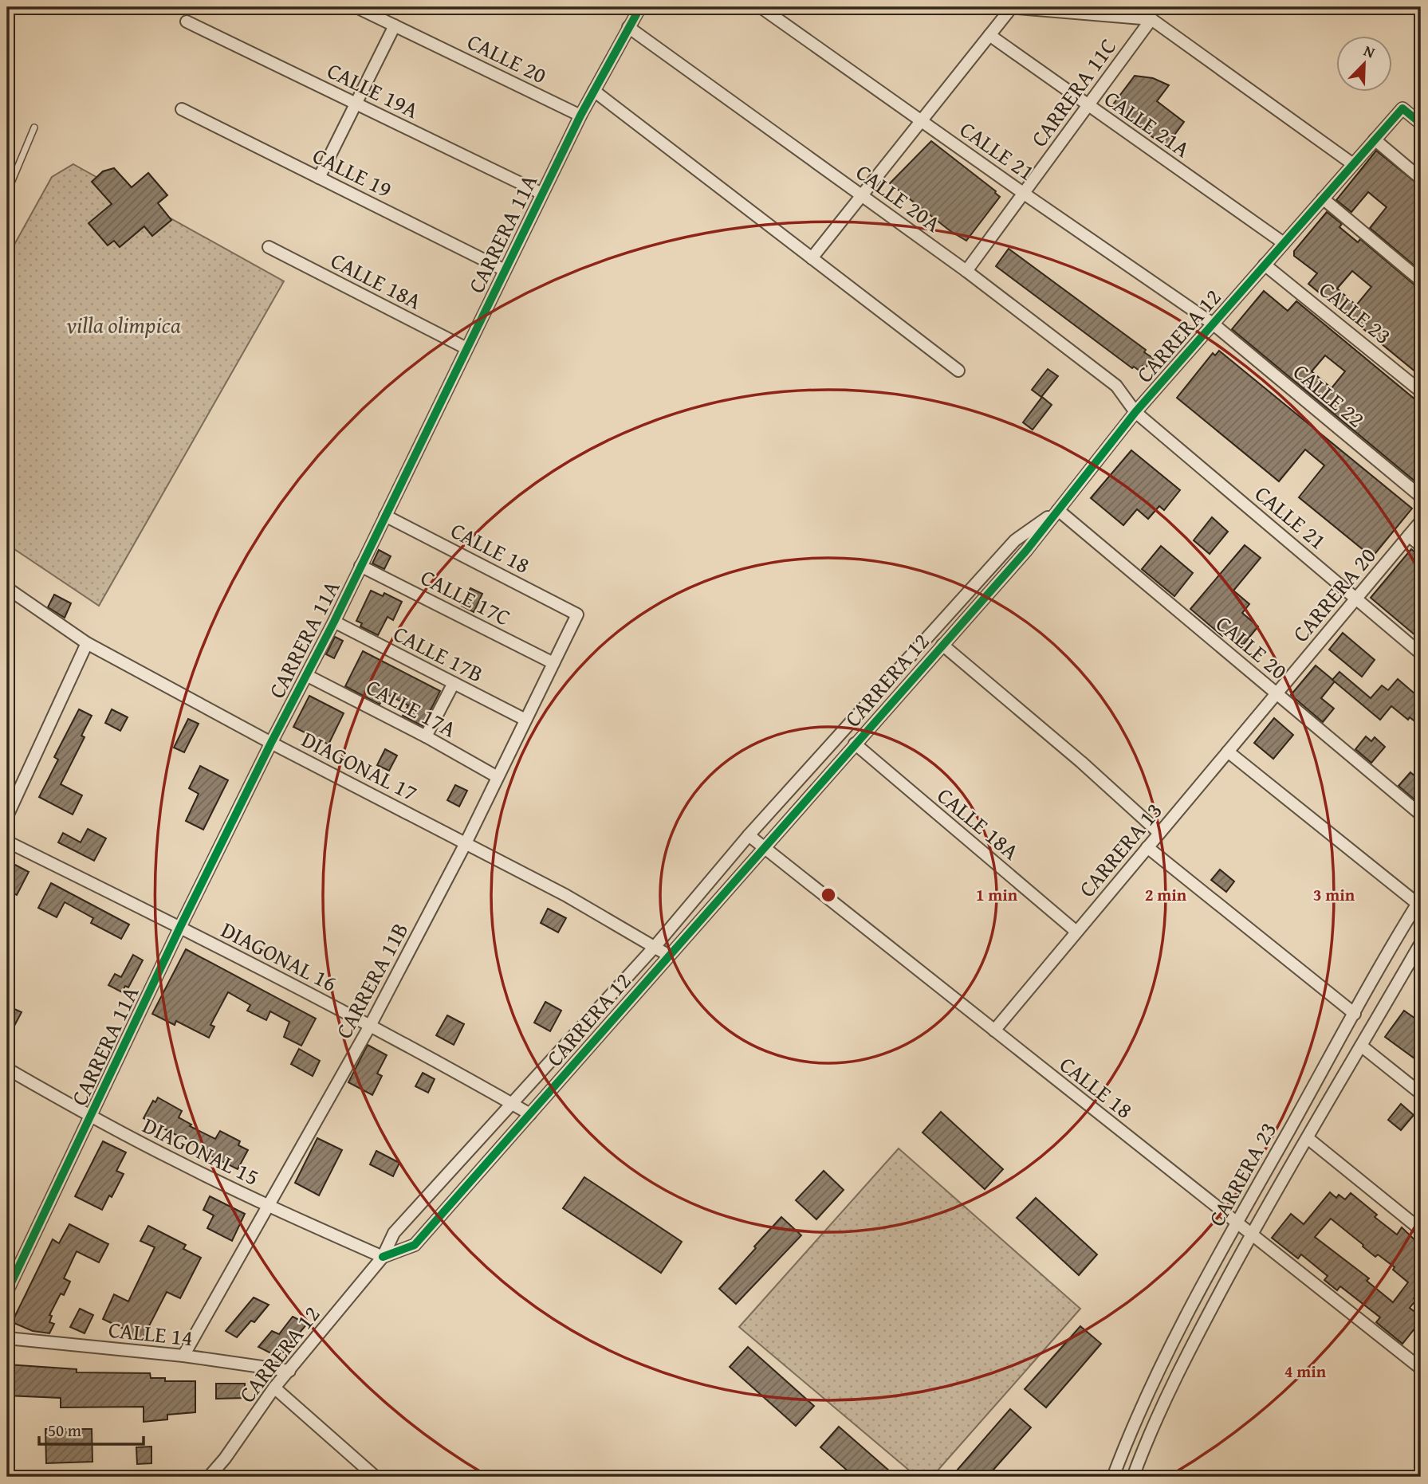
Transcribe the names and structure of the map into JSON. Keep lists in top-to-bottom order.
{
  "streets": {
    "street": [
      "CALLE 20",
      "CALLE 19A",
      "CARRERA 11C",
      "CALLE 21A",
      "CALLE 21",
      "CALLE 19",
      "CALLE 20A",
      "CARRERA 11A",
      "CALLE 18A",
      "CALLE 23",
      "CARRERA 12",
      "CALLE 22",
      "CALLE 18",
      "CARRERA 20",
      "CALLE 17C",
      "CALLE 17B",
      "CALLE 17A",
      "DIAGONAL 17",
      "CARRERA 13",
      "DIAGONAL 16",
      "CARRERA 11B",
      "DIAGONAL 15",
      "CARRERA 23",
      "CALLE 14"
    ]
  },
  "crossings": [
    ["CALLE 20", "CARRERA 11A"],
    ["CALLE 20", "CARRERA 12"],
    ["CALLE 20", "CARRERA 20"],
    ["CALLE 20", "CARRERA 13"],
    ["CALLE 19A", "CARRERA 11A"],
    ["CARRERA 11C", "CALLE 21A"],
    ["CARRERA 11C", "CALLE 21"],
    ["CARRERA 11C", "CALLE 20A"],
    ["CALLE 21A", "CARRERA 12"],
    ["CALLE 21", "CALLE 20A"],
    ["CALLE 21", "CARRERA 12"],
    ["CALLE 21", "CALLE 22"],
    ["CALLE 21", "CARRERA 20"],
    ["CALLE 19", "CARRERA 11A"],
    ["CALLE 20A", "CARRERA 11A"],
    ["CALLE 20A", "CARRERA 12"],
    ["CARRERA 11A", "CALLE 18A"],
    ["CARRERA 11A", "CALLE 18"],
    ["CARRERA 11A", "CALLE 17C"],
    ["CARRERA 11A", "CALLE 17B"],
    ["CARRERA 11A", "CALLE 17A"],
    ["CARRERA 11A", "DIAGONAL 17"],
    ["CARRERA 11A", "DIAGONAL 16"],
    ["CARRERA 11A", "DIAGONAL 15"],
    ["CALLE 18A", "CARRERA 12"],
    ["CALLE 18A", "CARRERA 13"],
    ["CALLE 23", "CARRERA 12"],
    ["CARRERA 12", "CALLE 22"],
    ["CARRERA 12", "CALLE 18"],
    ["CARRERA 12", "DIAGONAL 17"],
    ["CARRERA 12", "DIAGONAL 16"],
    ["CARRERA 12", "DIAGONAL 15"],
    ["CARRERA 12", "CALLE 14"],
    ["CALLE 18", "CARRERA 13"],
    ["CALLE 18", "CARRERA 11B"],
    ["CALLE 18", "CARRERA 23"],
    ["CARRERA 20", "CARRERA 13"],
    ["CALLE 17C", "CARRERA 11B"],
    ["CALLE 17B", "CARRERA 11B"],
    ["CALLE 17A", "CARRERA 11B"],
    ["DIAGONAL 17", "CARRERA 11B"],
    ["DIAGONAL 16", "CARRERA 11B"],
    ["CARRERA 11B", "DIAGONAL 15"],
    ["CARRERA 11B", "CALLE 14"]
  ],
  "parks": ["villa olimpica"],
  "scale_bar": "50 m",
  "north": "top right",
  "rings": [
    "1 min",
    "2 min",
    "3 min",
    "4 min"
  ]
}
